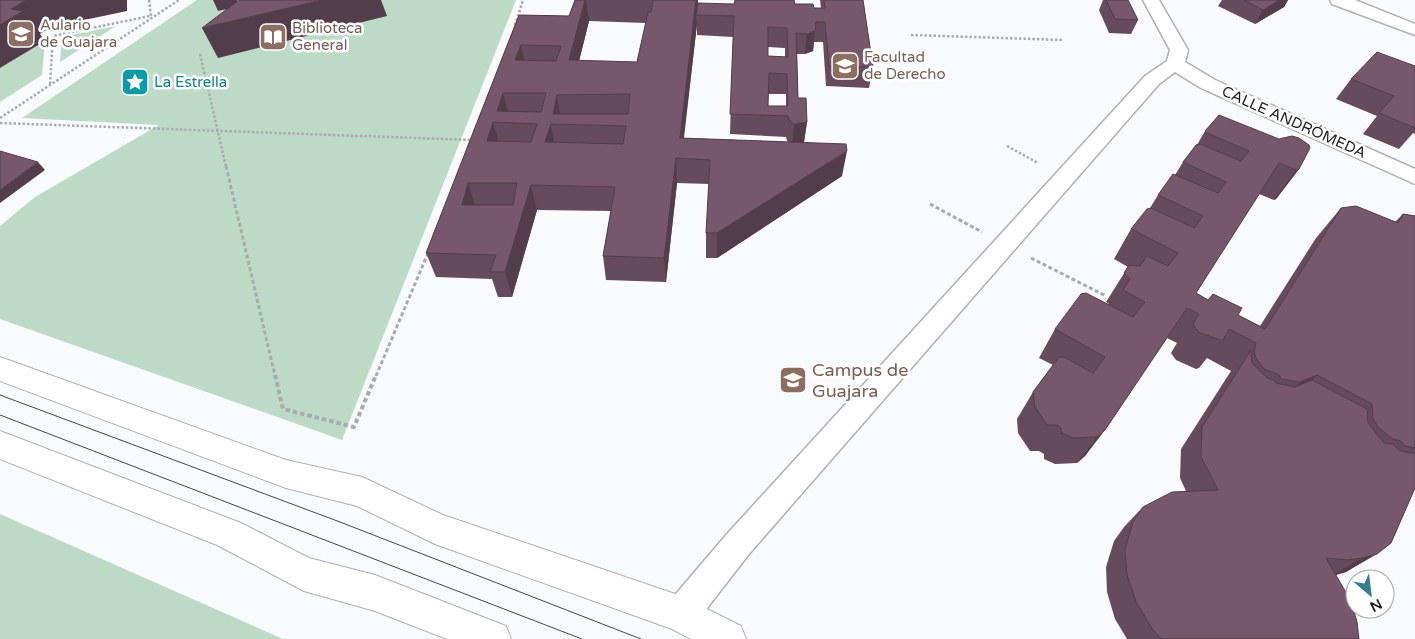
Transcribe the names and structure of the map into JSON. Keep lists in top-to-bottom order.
{
  "streets": {
    "street": ["CALLE ANDRÓMEDA"]
  },
  "places": {
    "school or university": ["Aulario de Guajara", "Facultad de Derecho", "Campus de Guajara"],
    "library": ["Biblioteca General"],
    "place": ["La Estrella"]
  },
  "north": "bottom right"
}
